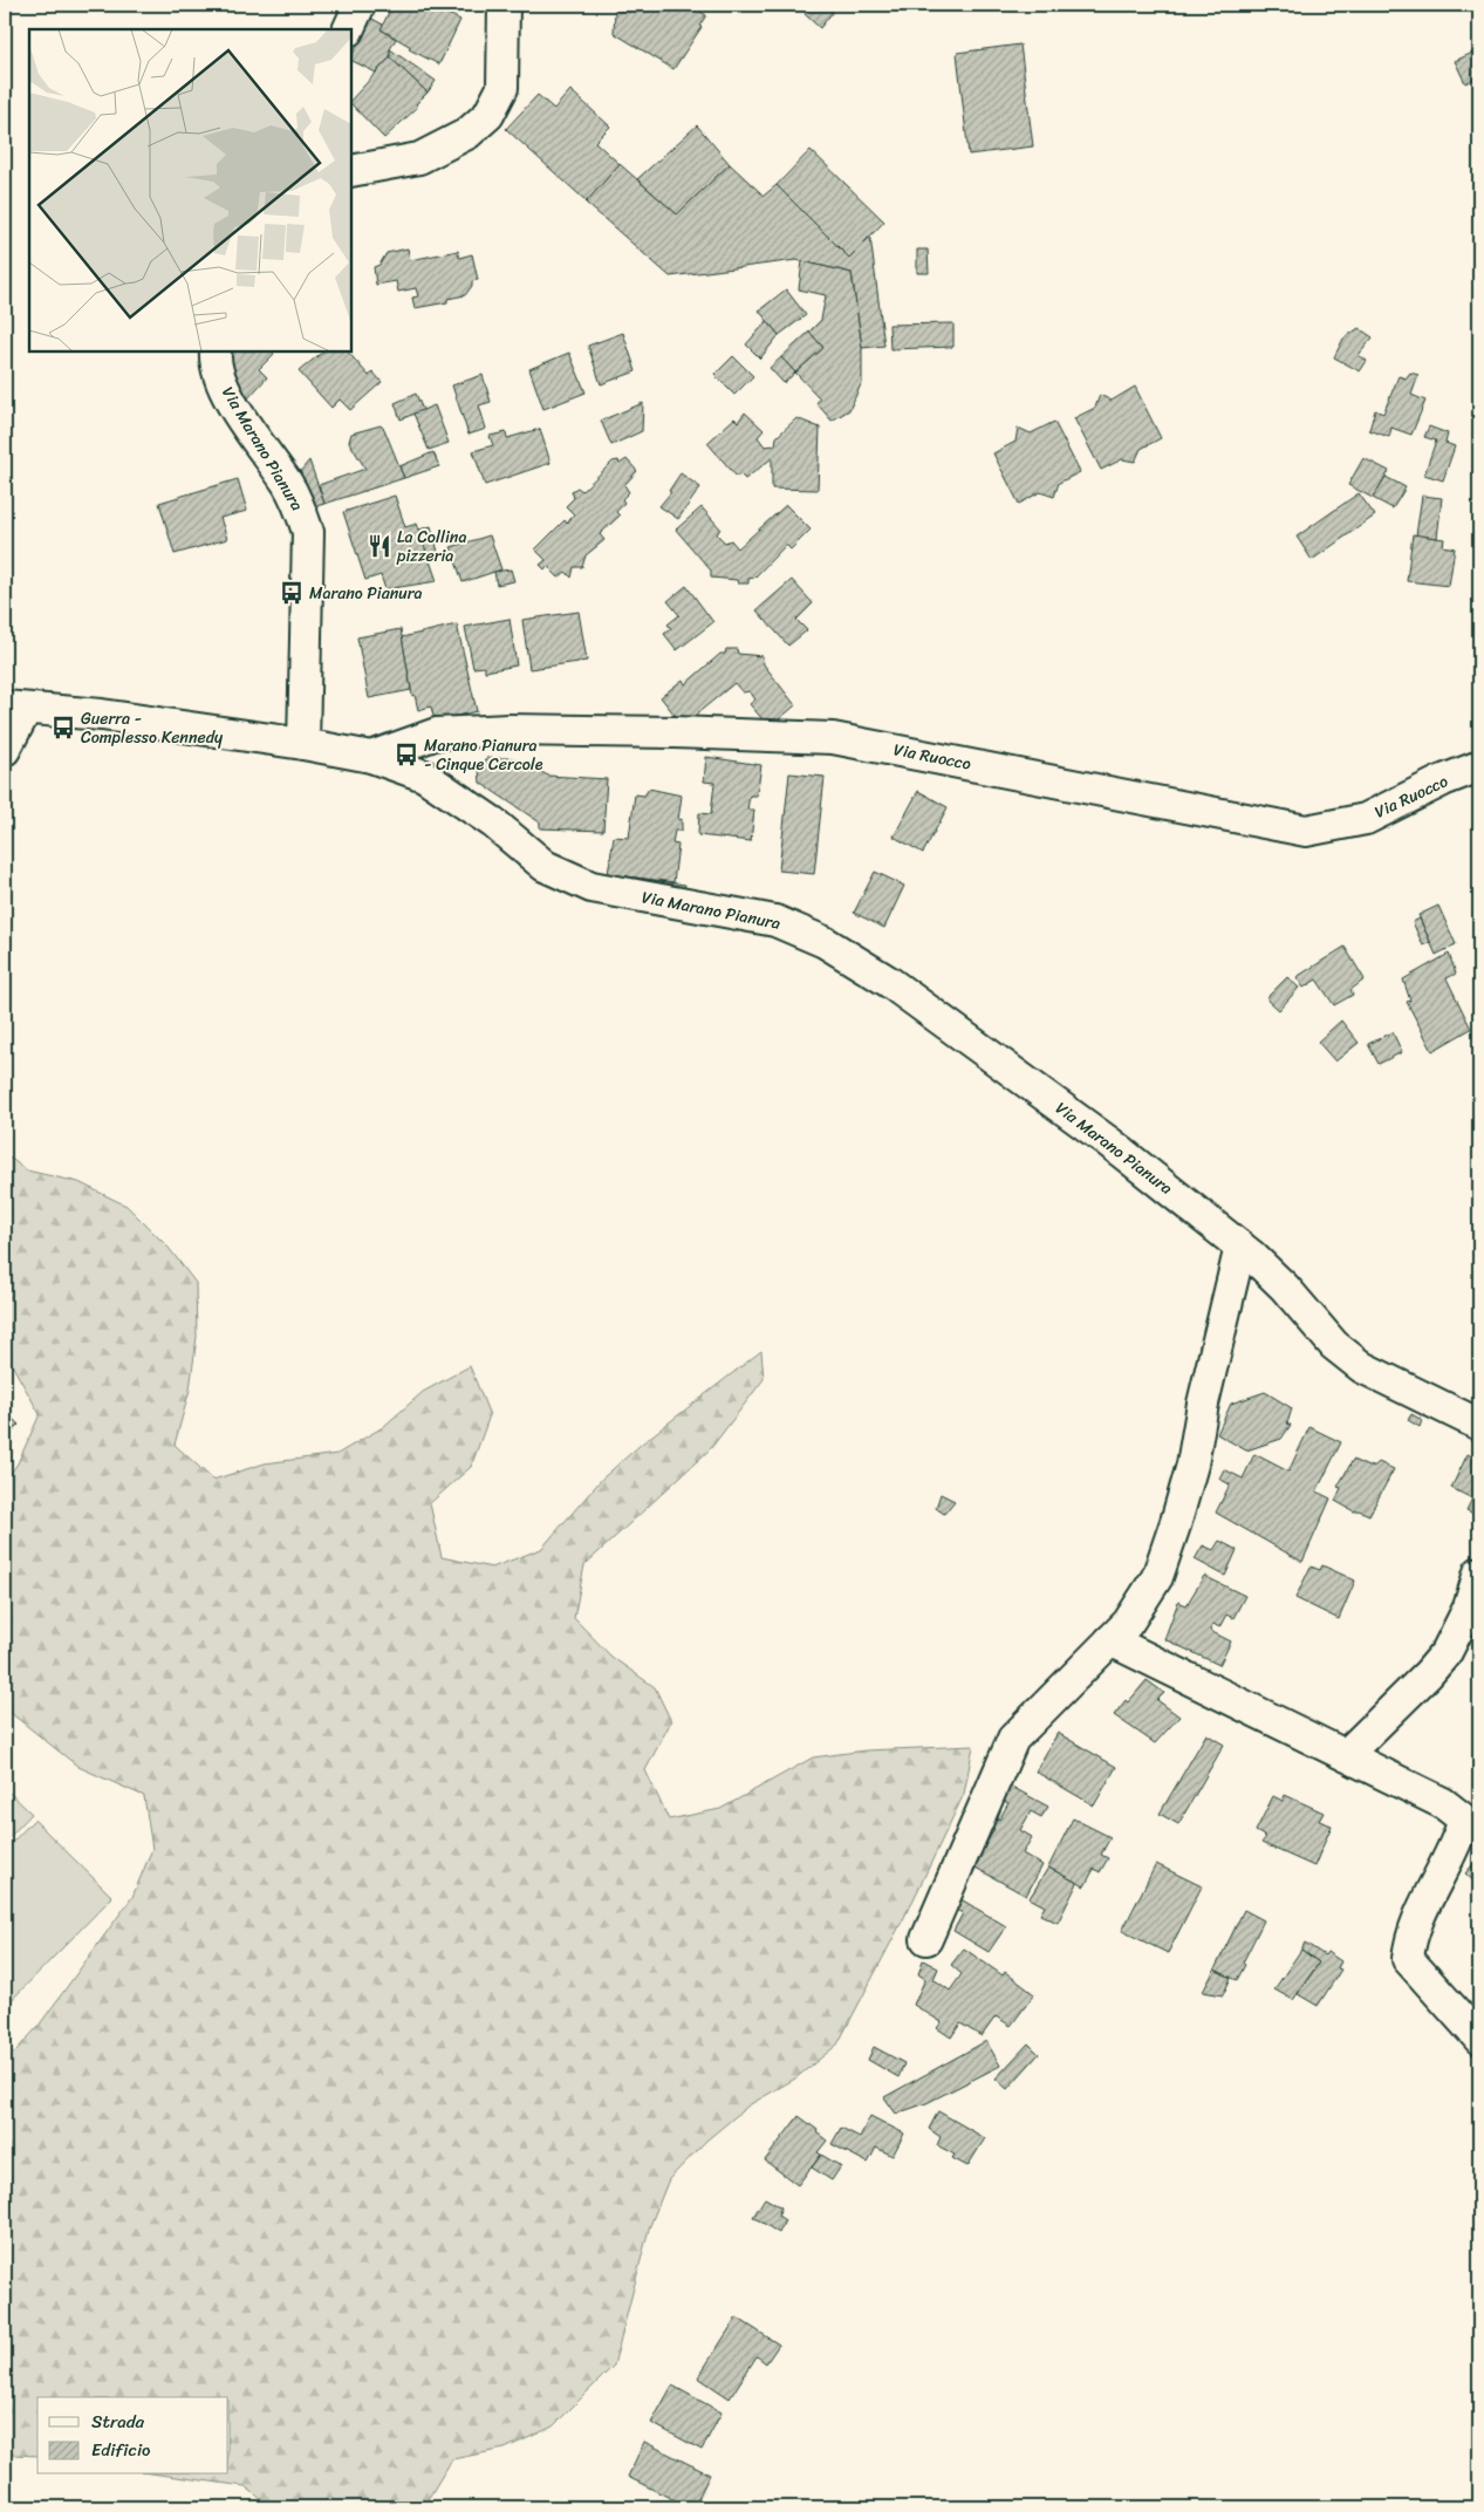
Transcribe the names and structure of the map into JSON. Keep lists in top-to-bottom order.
{
  "streets": {
    "street": ["Via Marano Pianura", "Via Ruocco"]
  },
  "crossings": [
    ["Via Marano Pianura", "Via Ruocco"]
  ],
  "places": {
    "restaurant": ["La Collina pizzeria"],
    "bus stop": ["Marano Pianura", "Guerra - Complesso Kennedy", "Marano Pianura - Cinque Cercole"]
  },
  "legend": ["Strada", "Edificio"]
}
